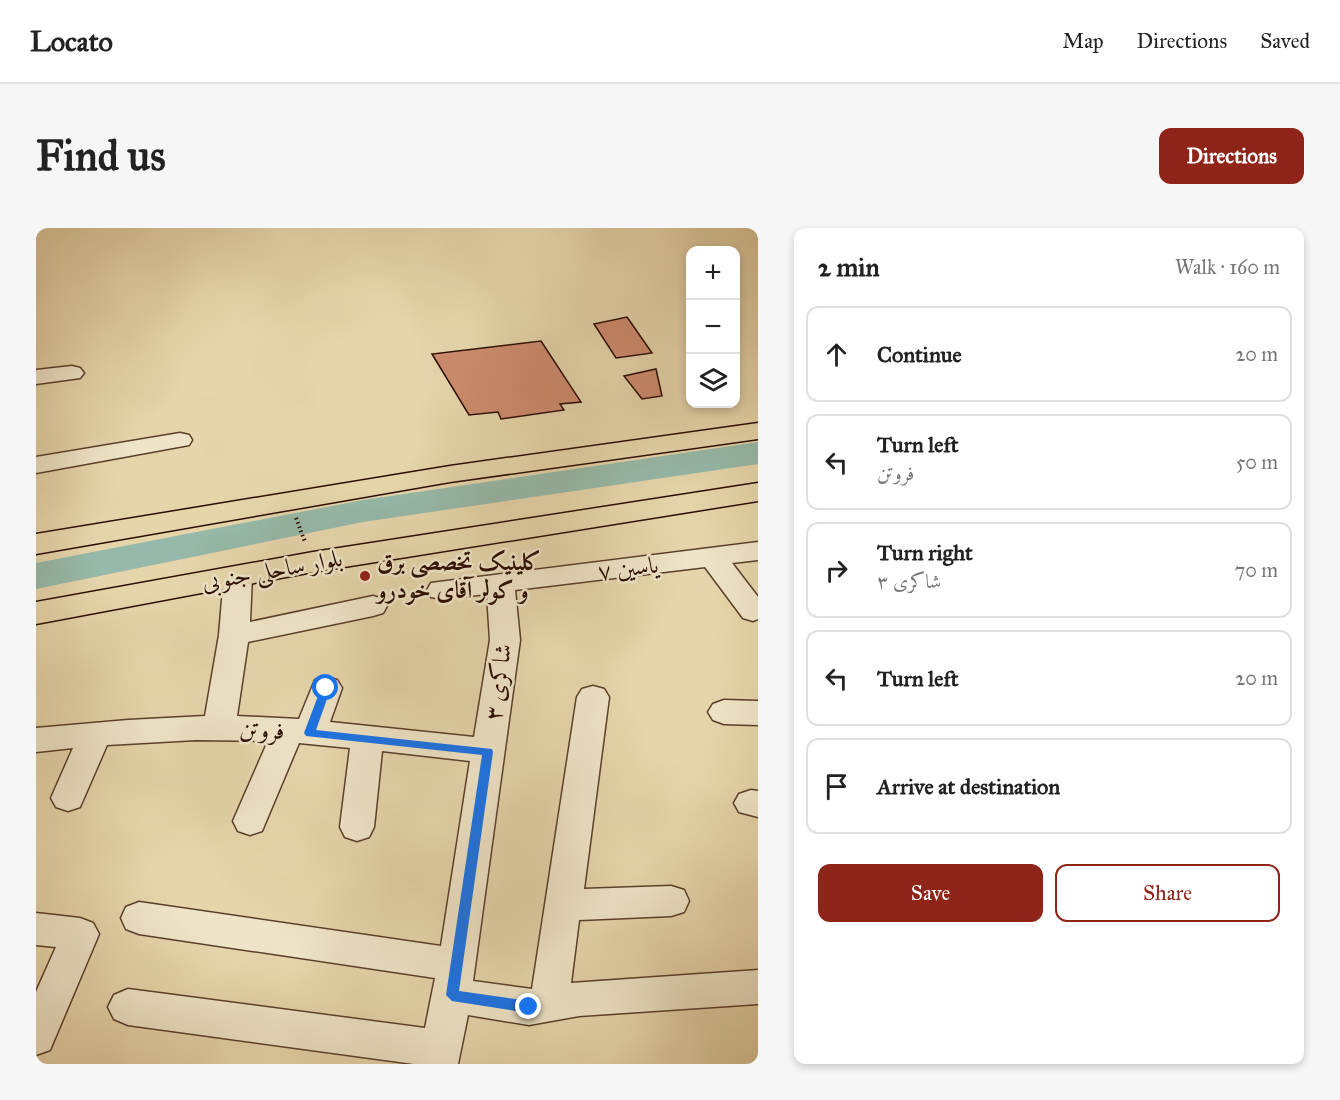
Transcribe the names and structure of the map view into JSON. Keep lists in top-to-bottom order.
{
  "streets": {
    "main road": ["بلوار ساحلی جنوبی"],
    "street": ["یاسین ۷", "شاکری ۳", "فروتن"]
  },
  "crossings": [
    ["یاسین ۷", "شاکری ۳"],
    ["شاکری ۳", "فروتن"]
  ],
  "places": ["کلینیک تخصصی برق و کولر آقای خودرو"],
  "page": {
    "header": "Locato",
    "nav": ["Map", "Directions", "Saved"],
    "buttons": [
      "Directions",
      ["Save", "Share"]
    ],
    "title": "Find us",
    "heading": ["2 min", "Walk · 160 m"],
    "map_buttons": ["+", "−"],
    "list": [
      ["Continue", "20 m"],
      ["Turn left", "فروتن", "50 m"],
      ["Turn right", "شاکری ۳", "70 m"],
      ["Turn left", "20 m"],
      "Arrive at destination"
    ]
  }
}
